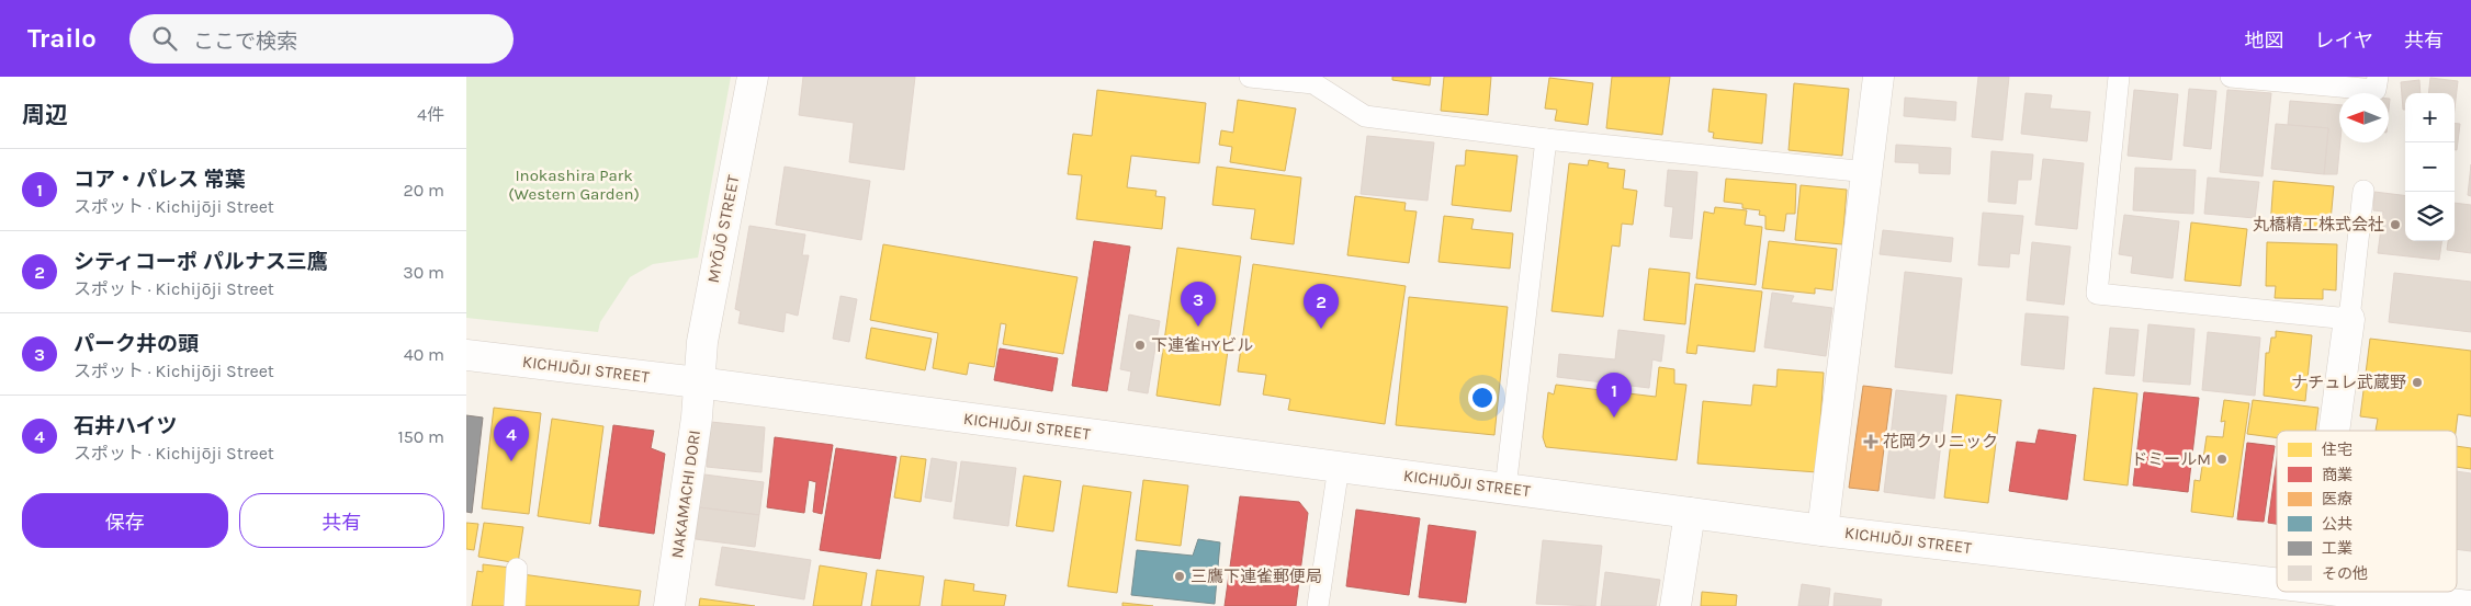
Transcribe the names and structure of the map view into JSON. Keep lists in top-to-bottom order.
{
  "streets": {
    "main road": ["MYŌJŌ STREET", "KICHIJŌJI STREET", "NAKAMACHI DORI"]
  },
  "crossings": [
    ["MYŌJŌ STREET", "KICHIJŌJI STREET"],
    ["MYŌJŌ STREET", "NAKAMACHI DORI"],
    ["KICHIJŌJI STREET", "NAKAMACHI DORI"]
  ],
  "parks": ["Inokashira Park (Western Garden)"],
  "places": {
    "other": [
      "丸橋精工株式会社",
      "下連雀HYビル",
      "ナチュレ武蔵野",
      "ドミールM",
      "三鷹下連雀郵便局"
    ],
    "health": ["花岡クリニック"]
  },
  "legend": [
    "住宅",
    "商業",
    "医療",
    "公共",
    "工業",
    "その他"
  ],
  "north": "left",
  "page": {
    "header": "Trailo",
    "search": "ここで検索",
    "nav": ["地図", "レイヤ", "共有"],
    "heading": ["周辺", "4件"],
    "map_buttons": ["+", "−"],
    "list": [
      {
        "mark": "1",
        "name": "コア・パレス 常葉",
        "note": "スポット · Kichijōji Street",
        "value": "20 m"
      },
      {
        "mark": "2",
        "name": "シティコーポ パルナス三鷹",
        "note": "スポット · Kichijōji Street",
        "value": "30 m"
      },
      {
        "mark": "3",
        "name": "パーク井の頭",
        "note": "スポット · Kichijōji Street",
        "value": "40 m"
      },
      {
        "mark": "4",
        "name": "石井ハイツ",
        "note": "スポット · Kichijōji Street",
        "value": "150 m"
      }
    ],
    "pins": [
      "3",
      "2",
      "1",
      "4"
    ],
    "buttons": ["保存", "共有"]
  }
}
